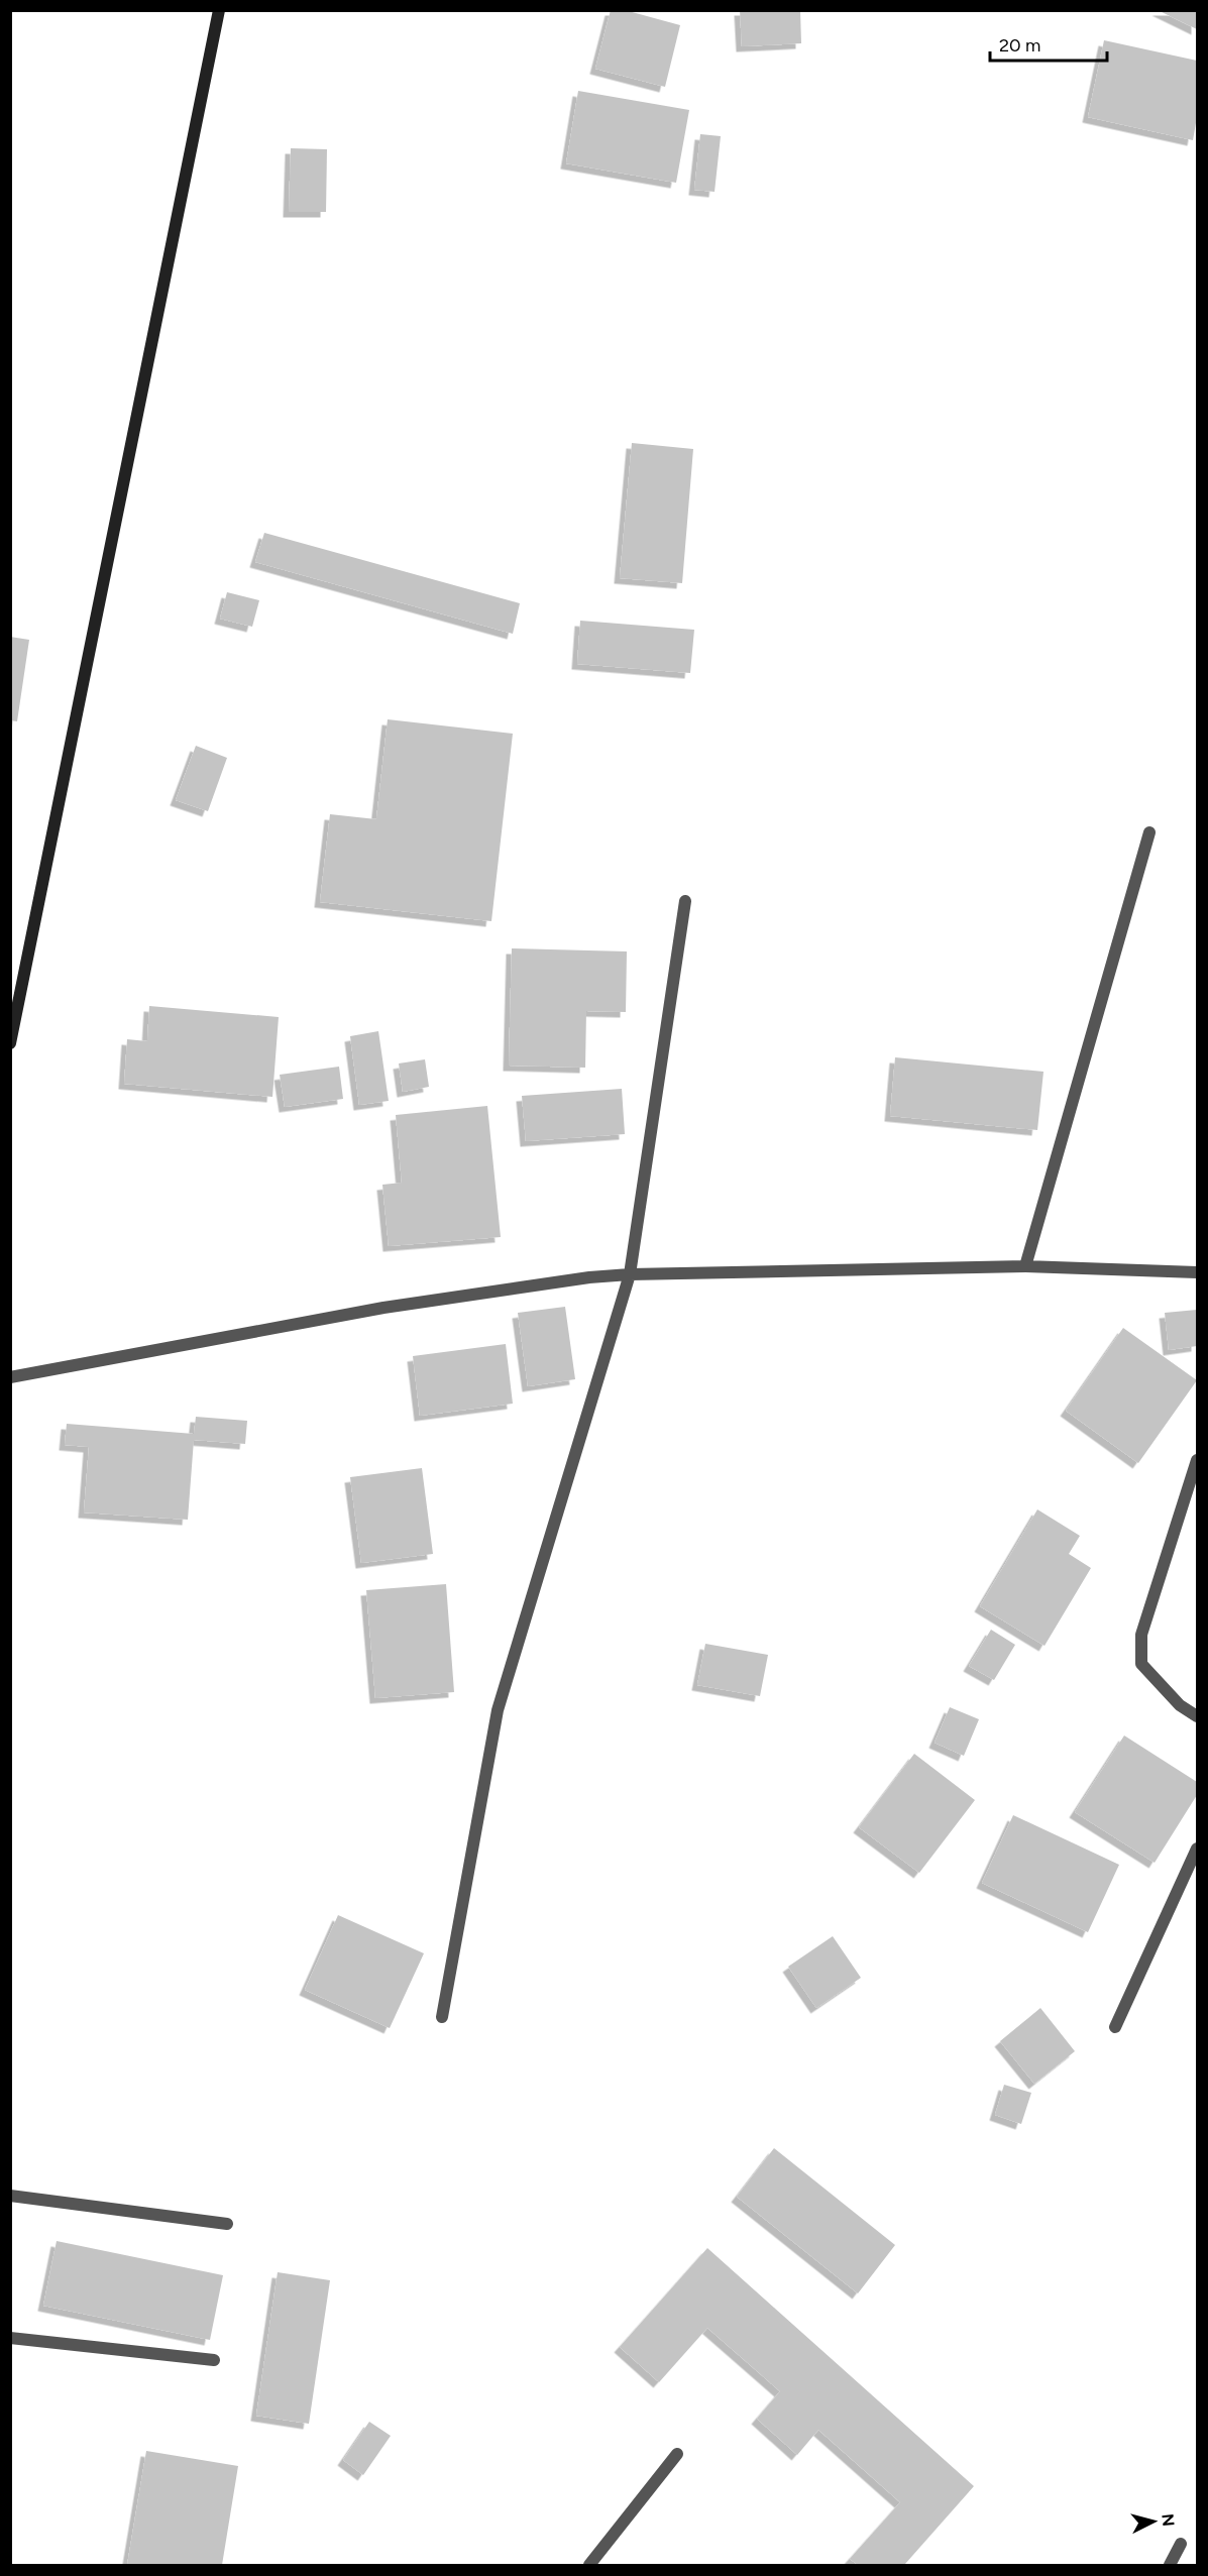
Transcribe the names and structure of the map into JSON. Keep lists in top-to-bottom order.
{
  "scale_bar": "20 m",
  "north": "right"
}
